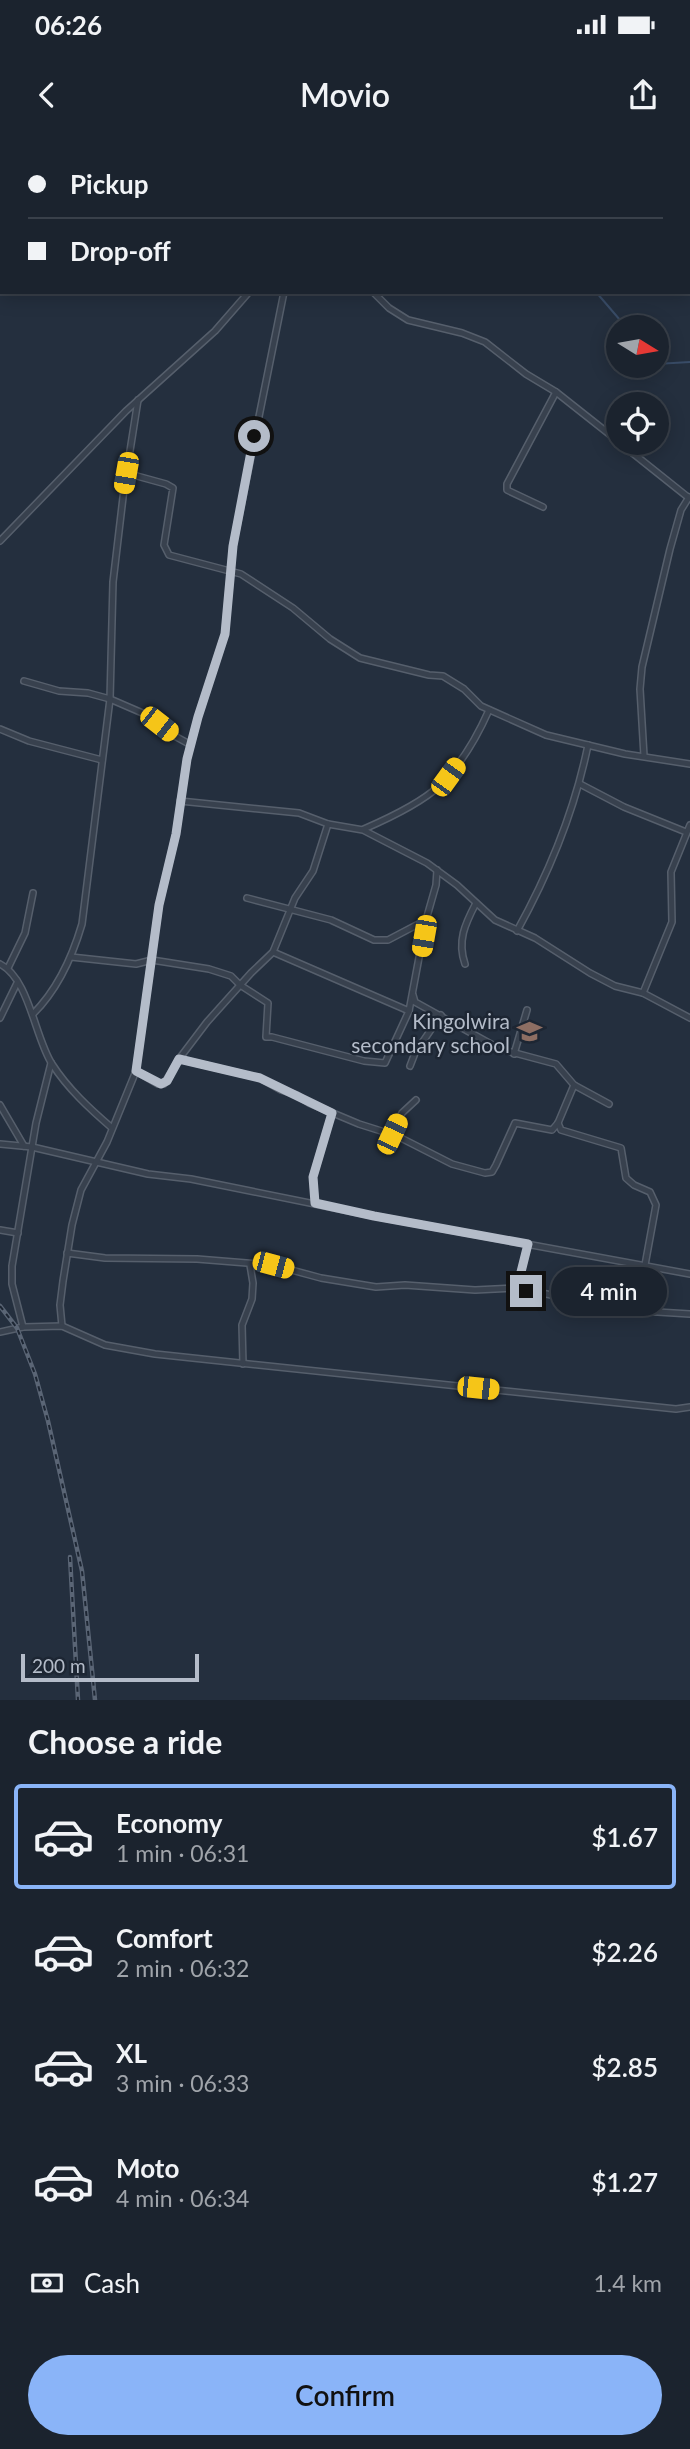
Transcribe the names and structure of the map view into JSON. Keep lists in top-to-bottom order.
{
  "places": {
    "school or university": ["Kingolwira secondary school"]
  },
  "scale_bar": "200 m",
  "north": "right",
  "page": {
    "status": "06:26",
    "header": "Movio",
    "banner": ["Pickup", "Drop-off"],
    "bubble": "4 min",
    "scale": "200 m",
    "heading": "Choose a ride",
    "list": [
      {
        "name": "Economy",
        "note": "1 min · 06:31",
        "value": "$1.67"
      },
      {
        "name": "Comfort",
        "note": "2 min · 06:32",
        "value": "$2.26"
      },
      {
        "name": "XL",
        "note": "3 min · 06:33",
        "value": "$2.85"
      },
      {
        "name": "Moto",
        "note": "4 min · 06:34",
        "value": "$1.27"
      }
    ],
    "pay": ["Cash", "1.4 km"],
    "buttons": "Confirm"
  }
}
